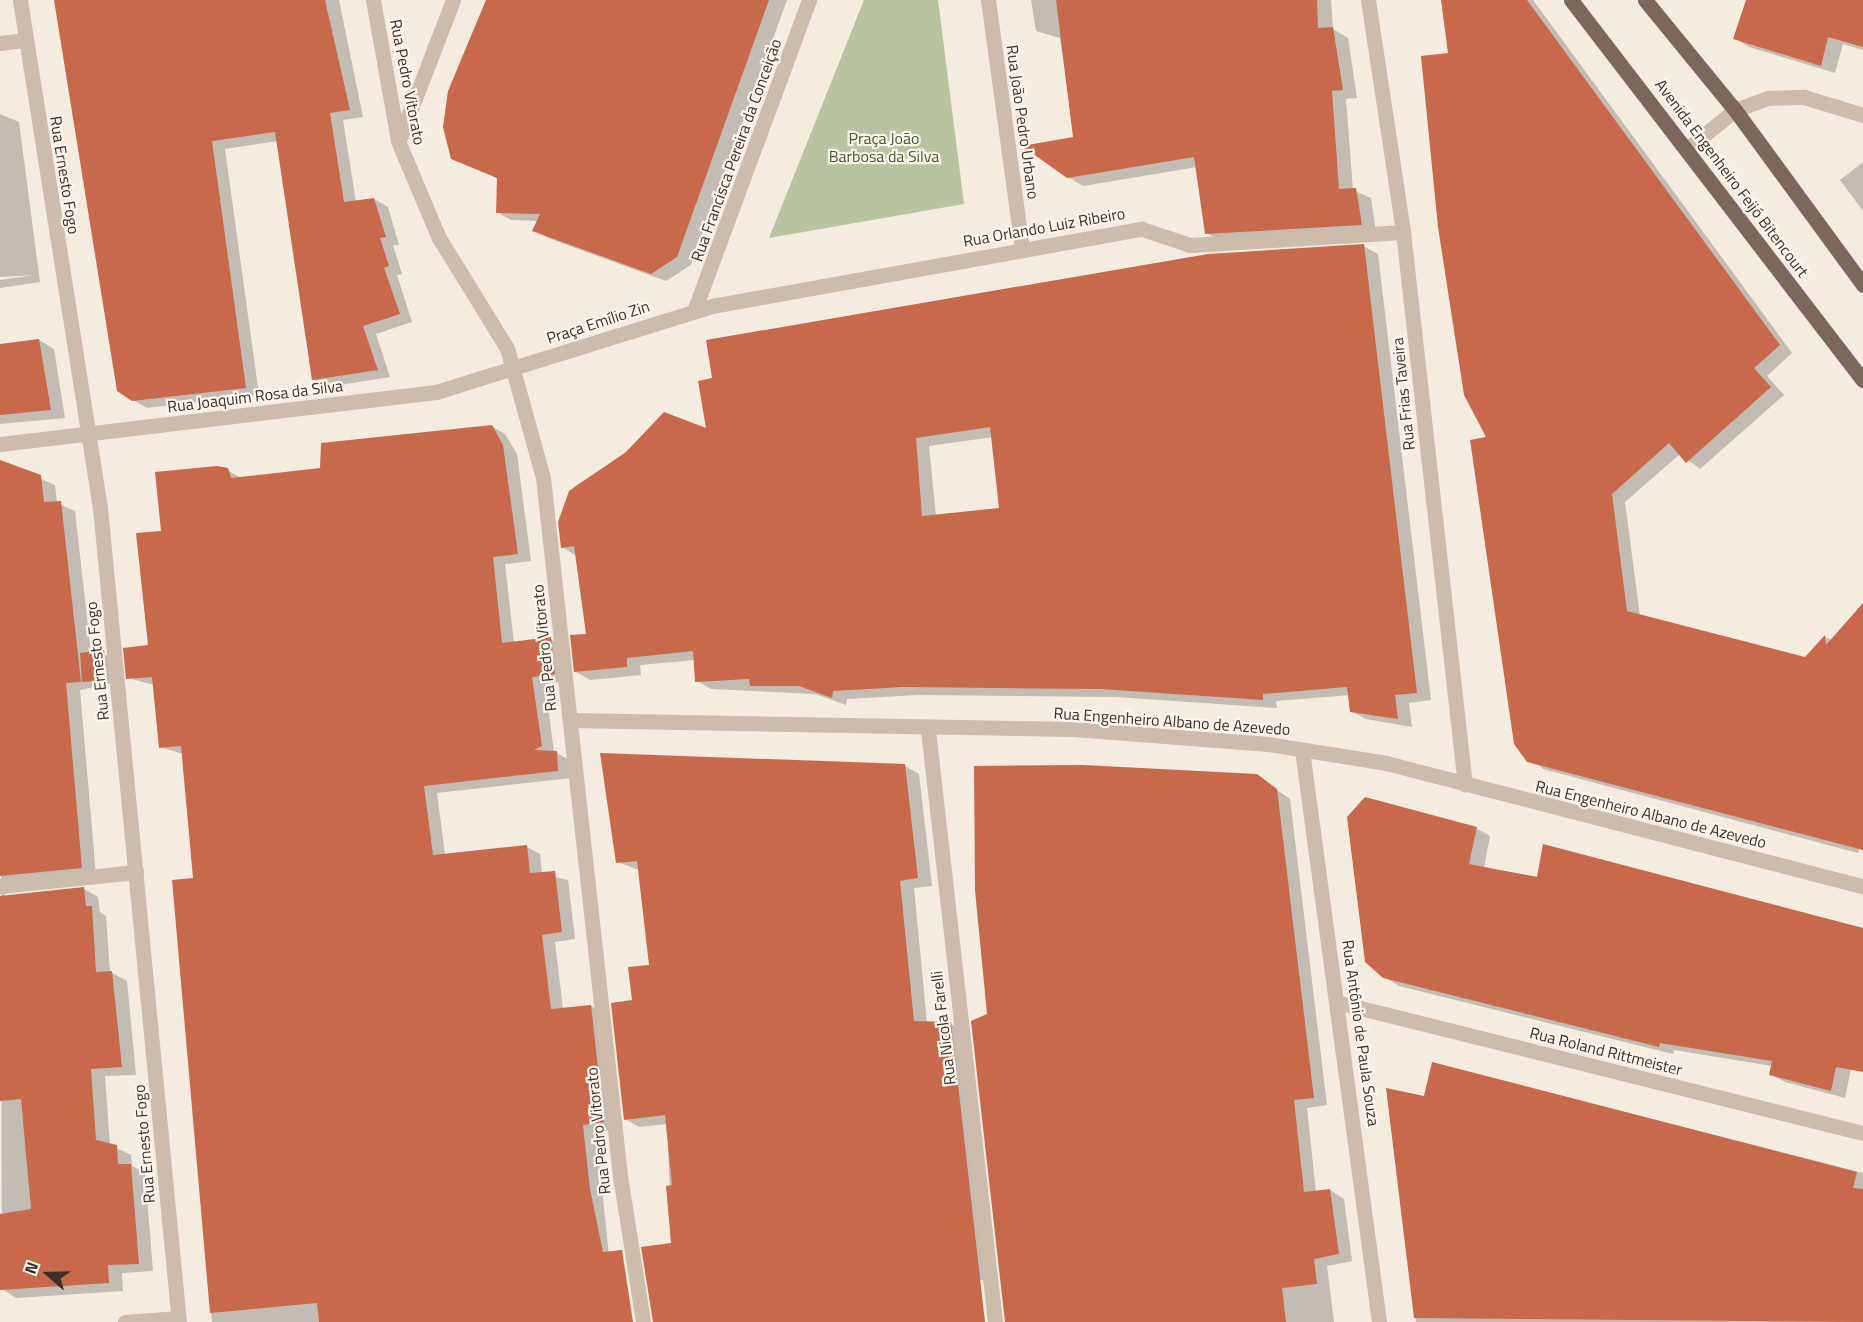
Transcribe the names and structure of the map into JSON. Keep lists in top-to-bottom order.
{
  "streets": {
    "main road": ["Avenida Engenheiro Feijó Bitencourt"],
    "street": [
      "Rua Pedro Vitorato",
      "Rua João Pedro Urbano",
      "Rua Francisca Pereira da Conceição",
      "Rua Ernesto Fogo",
      "Rua Orlando Luiz Ribeiro",
      "Praça Emílio Zin",
      "Rua Frias Taveira",
      "Rua Joaquim Rosa da Silva",
      "Rua Engenheiro Albano de Azevedo",
      "Rua Nicola Farelli",
      "Rua Antônio de Paula Souza",
      "Rua Roland Rittmeister"
    ]
  },
  "crossings": [
    ["Rua Pedro Vitorato", "Praça Emílio Zin"],
    ["Rua Pedro Vitorato", "Rua Joaquim Rosa da Silva"],
    ["Rua Pedro Vitorato", "Rua Engenheiro Albano de Azevedo"],
    ["Rua João Pedro Urbano", "Rua Orlando Luiz Ribeiro"],
    ["Rua Francisca Pereira da Conceição", "Rua Orlando Luiz Ribeiro"],
    ["Rua Francisca Pereira da Conceição", "Praça Emílio Zin"],
    ["Rua Ernesto Fogo", "Rua Joaquim Rosa da Silva"],
    ["Rua Orlando Luiz Ribeiro", "Praça Emílio Zin"],
    ["Rua Orlando Luiz Ribeiro", "Rua Frias Taveira"],
    ["Praça Emílio Zin", "Rua Joaquim Rosa da Silva"],
    ["Rua Frias Taveira", "Rua Engenheiro Albano de Azevedo"],
    ["Rua Engenheiro Albano de Azevedo", "Rua Nicola Farelli"],
    ["Rua Engenheiro Albano de Azevedo", "Rua Antônio de Paula Souza"],
    ["Rua Antônio de Paula Souza", "Rua Roland Rittmeister"]
  ],
  "parks": ["Praça João Barbosa da Silva"],
  "north": "left"
}
